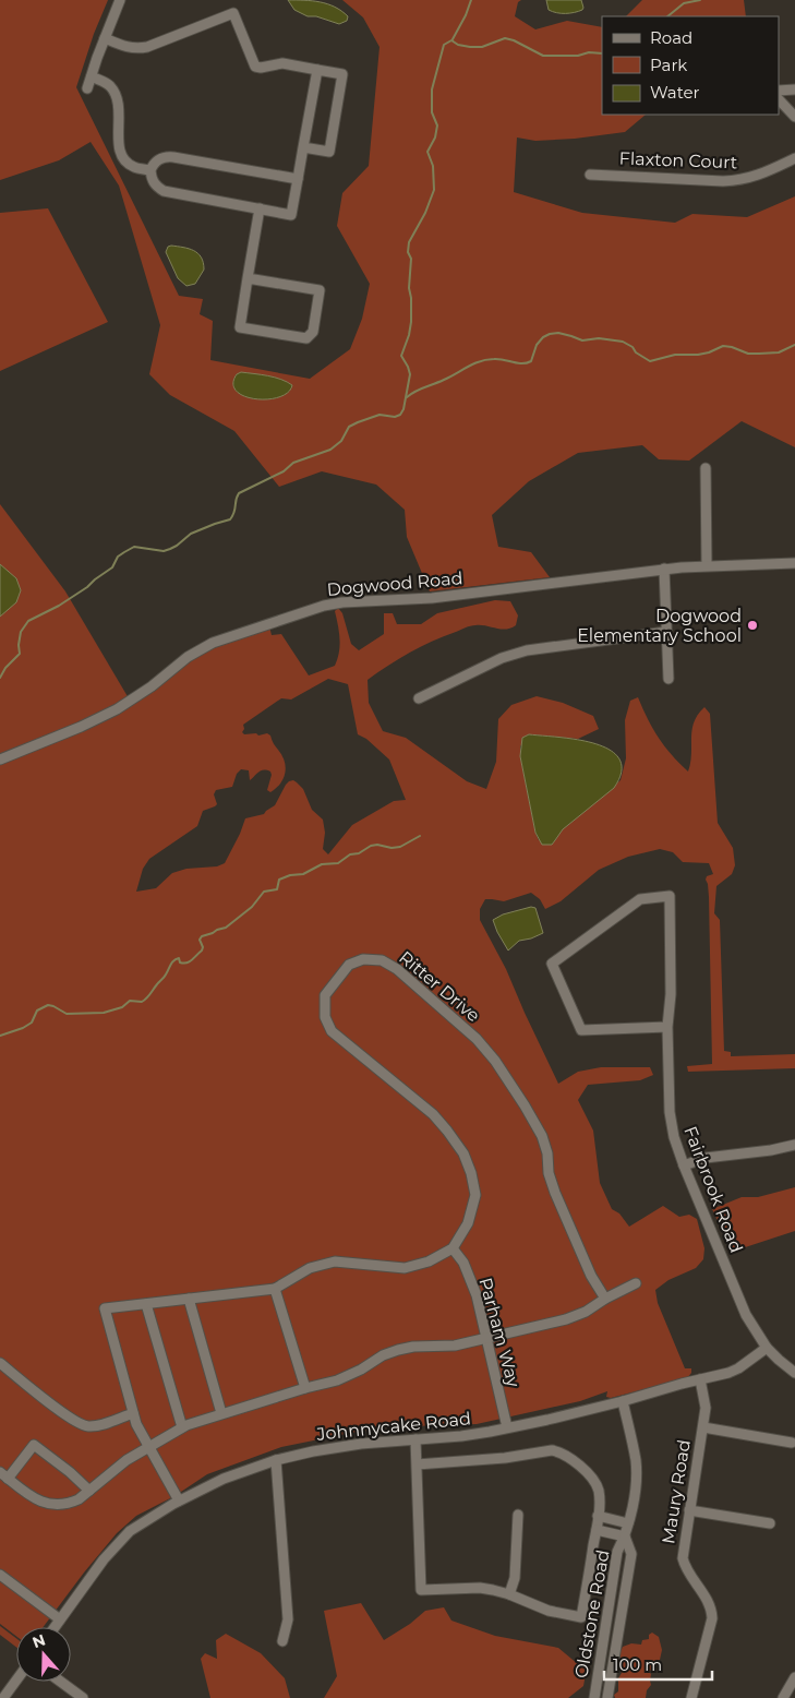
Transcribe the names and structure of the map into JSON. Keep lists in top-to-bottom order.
{
  "streets": {
    "street": [
      "Flaxton Court",
      "Dogwood Road",
      "Ritter Drive",
      "Fairbrook Road",
      "Parham Way",
      "Johnnycake Road",
      "Maury Road",
      "Oldstone Road"
    ]
  },
  "crossings": [
    ["Ritter Drive", "Parham Way"],
    ["Fairbrook Road", "Johnnycake Road"],
    ["Parham Way", "Johnnycake Road"],
    ["Johnnycake Road", "Maury Road"],
    ["Johnnycake Road", "Oldstone Road"]
  ],
  "places": ["Dogwood Elementary School"],
  "legend": ["Road", "Park", "Water"],
  "scale_bar": "100 m",
  "north": "top"
}
